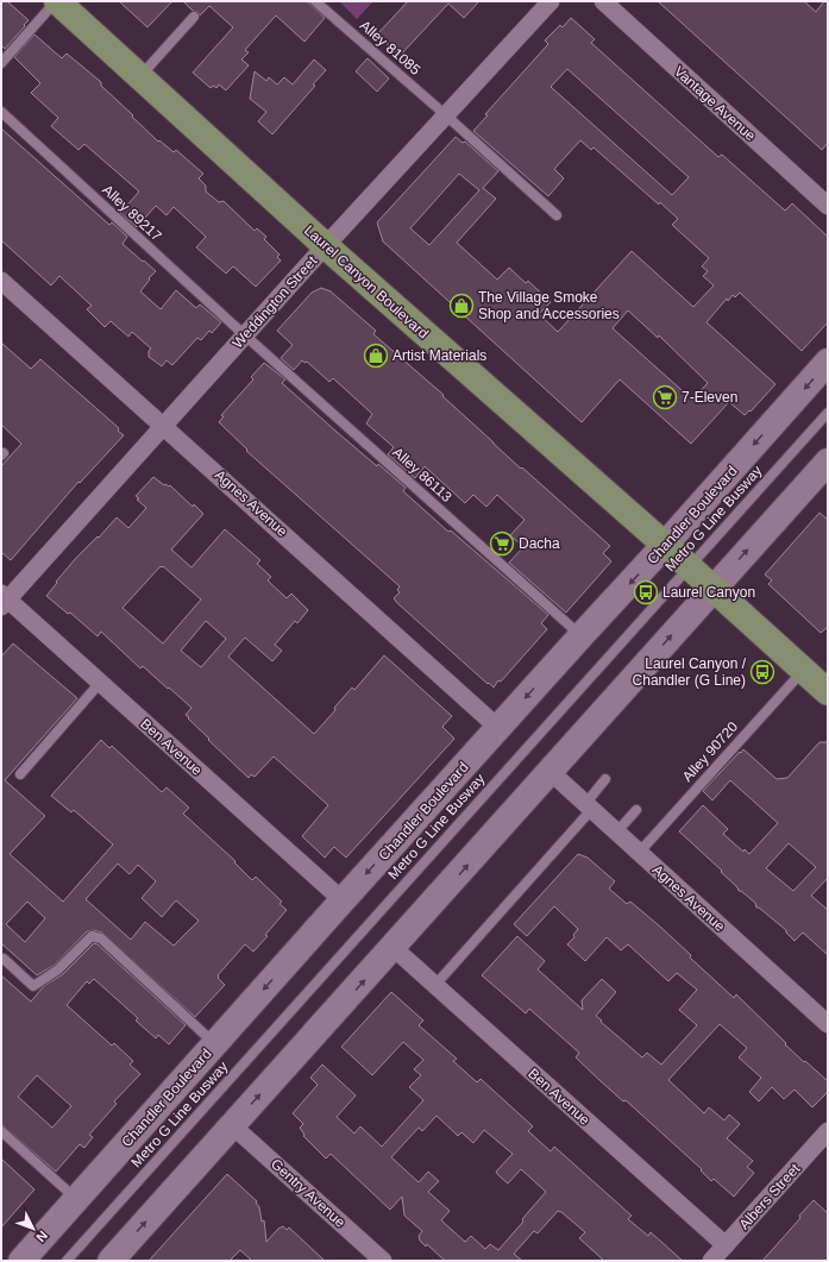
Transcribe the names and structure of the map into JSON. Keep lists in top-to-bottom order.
{
  "streets": {
    "main road": ["Laurel Canyon Boulevard"],
    "street": [
      "Vantage Avenue",
      "Weddington Street",
      "Agnes Avenue",
      "Chandler Boulevard",
      "Ben Avenue",
      "Gentry Avenue",
      "Albers Street"
    ],
    "lane": [
      "Alley 81085",
      "Alley 89217",
      "Alley 86113",
      "Metro G Line Busway",
      "Alley 90720"
    ]
  },
  "crossings": [
    ["Alley 81085", "Weddington Street"],
    ["Alley 89217", "Weddington Street"],
    ["Alley 89217", "Alley 86113"],
    ["Laurel Canyon Boulevard", "Weddington Street"],
    ["Laurel Canyon Boulevard", "Chandler Boulevard"],
    ["Laurel Canyon Boulevard", "Metro G Line Busway"],
    ["Laurel Canyon Boulevard", "Alley 90720"],
    ["Weddington Street", "Alley 86113"],
    ["Weddington Street", "Agnes Avenue"],
    ["Weddington Street", "Ben Avenue"],
    ["Alley 86113", "Chandler Boulevard"],
    ["Agnes Avenue", "Chandler Boulevard"],
    ["Agnes Avenue", "Alley 90720"],
    ["Chandler Boulevard", "Ben Avenue"],
    ["Ben Avenue", "Albers Street"]
  ],
  "places": {
    "shop": ["The Village Smoke Shop and Accessories", "Artist Materials"],
    "supermarket": ["7-Eleven", "Dacha"],
    "bus stop": ["Laurel Canyon", "Laurel Canyon / Chandler (G Line)"]
  },
  "north": "bottom right"
}
